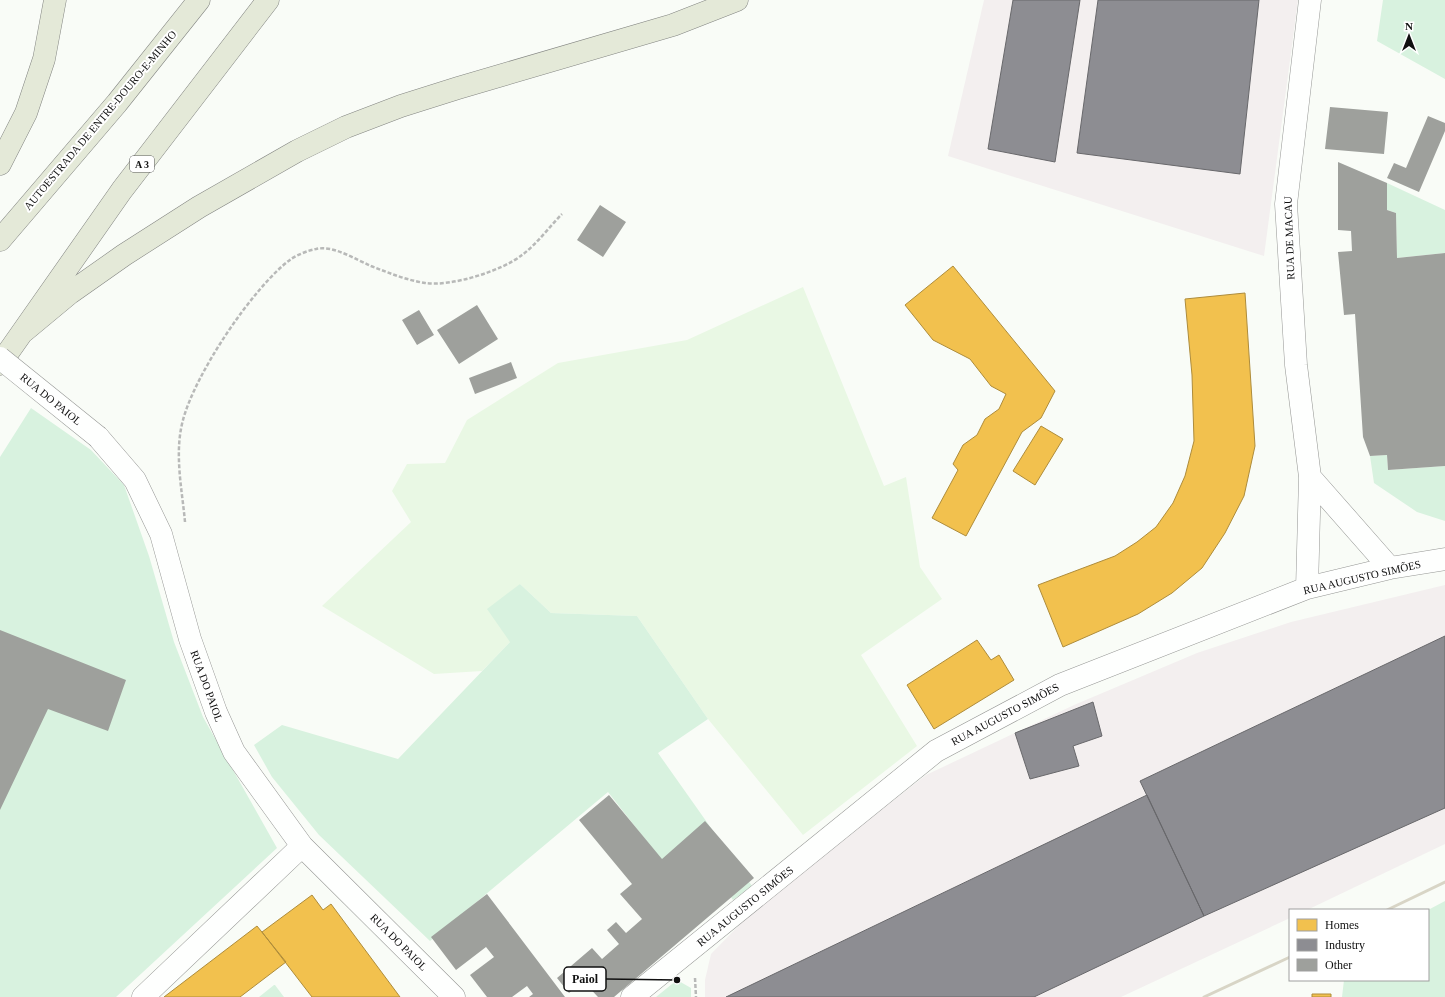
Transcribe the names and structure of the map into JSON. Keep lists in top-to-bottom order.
{
  "streets": {
    "highway": ["AUTOESTRADA DE ENTRE-DOURO-E-MINHO", "A 3"],
    "street": ["RUA DE MACAU", "RUA DO PAIOL", "RUA AUGUSTO SIMÕES"]
  },
  "crossings": [
    ["RUA DE MACAU", "RUA AUGUSTO SIMÕES"]
  ],
  "places": ["Paiol"],
  "legend": ["Homes", "Industry", "Other"],
  "north": "top"
}
